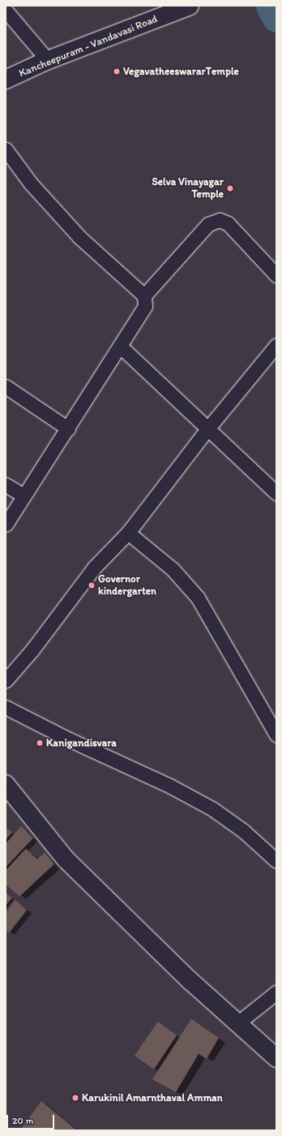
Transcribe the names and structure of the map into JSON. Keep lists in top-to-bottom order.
{
  "streets": {
    "main road": ["Kancheepuram - Vandavasi Road"]
  },
  "places": [
    "VegavatheeswararTemple",
    "Selva Vinayagar Temple",
    "Governor kindergarten",
    "Kanigandisvara",
    "Karukinil Amarnthaval Amman"
  ],
  "scale_bar": "20 m"
}
